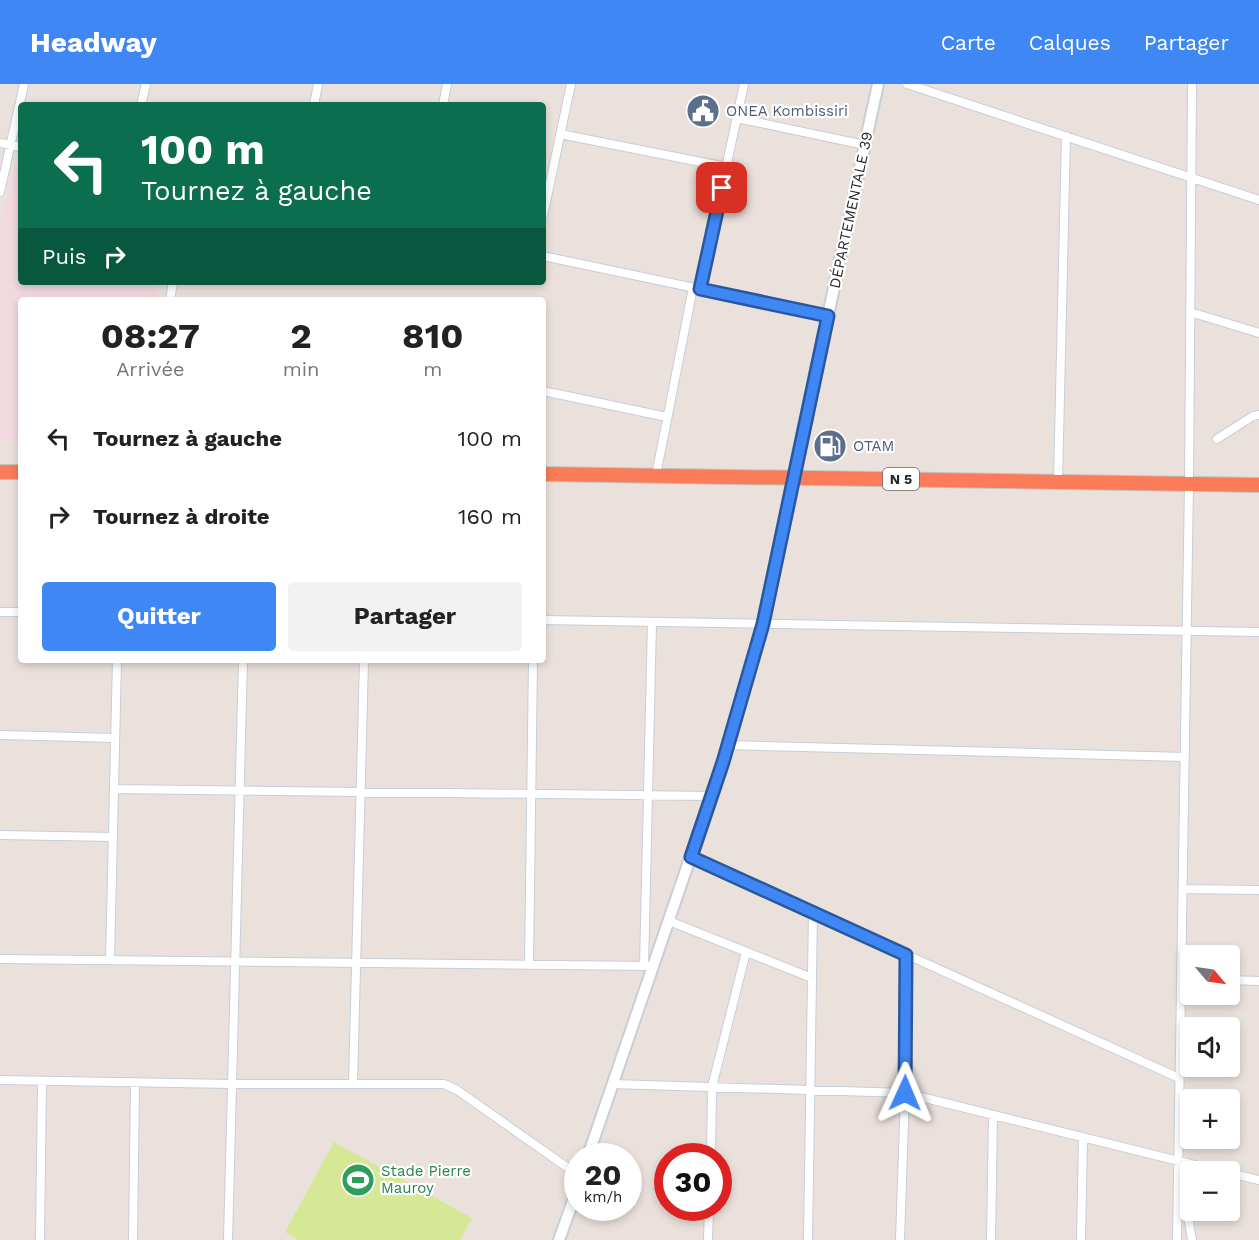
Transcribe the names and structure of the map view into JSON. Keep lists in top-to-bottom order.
{
  "streets": {
    "highway": ["N 5"],
    "street": ["DÉPARTEMENTALE 39"]
  },
  "crossings": [
    ["DÉPARTEMENTALE 39", "N 5"]
  ],
  "places": {
    "public building": ["ONEA Kombissiri"],
    "fuel station": ["OTAM"],
    "sports": ["Stade Pierre Mauroy"]
  },
  "north": "bottom right",
  "page": {
    "header": "Headway",
    "nav": ["Carte", "Calques", "Partager"],
    "turn": ["100 m", "Tournez à gauche"],
    "then": "Puis",
    "eta": [
      "08:27",
      "Arrivée",
      "2",
      "min",
      "810",
      "m"
    ],
    "list": [
      {
        "name": "Tournez à gauche",
        "value": "100 m"
      },
      {
        "name": "Tournez à droite",
        "value": "160 m"
      }
    ],
    "buttons": ["Quitter", "Partager"],
    "map_buttons": ["+", "−"],
    "speed": "20 km/h",
    "limit": "30"
  }
}
